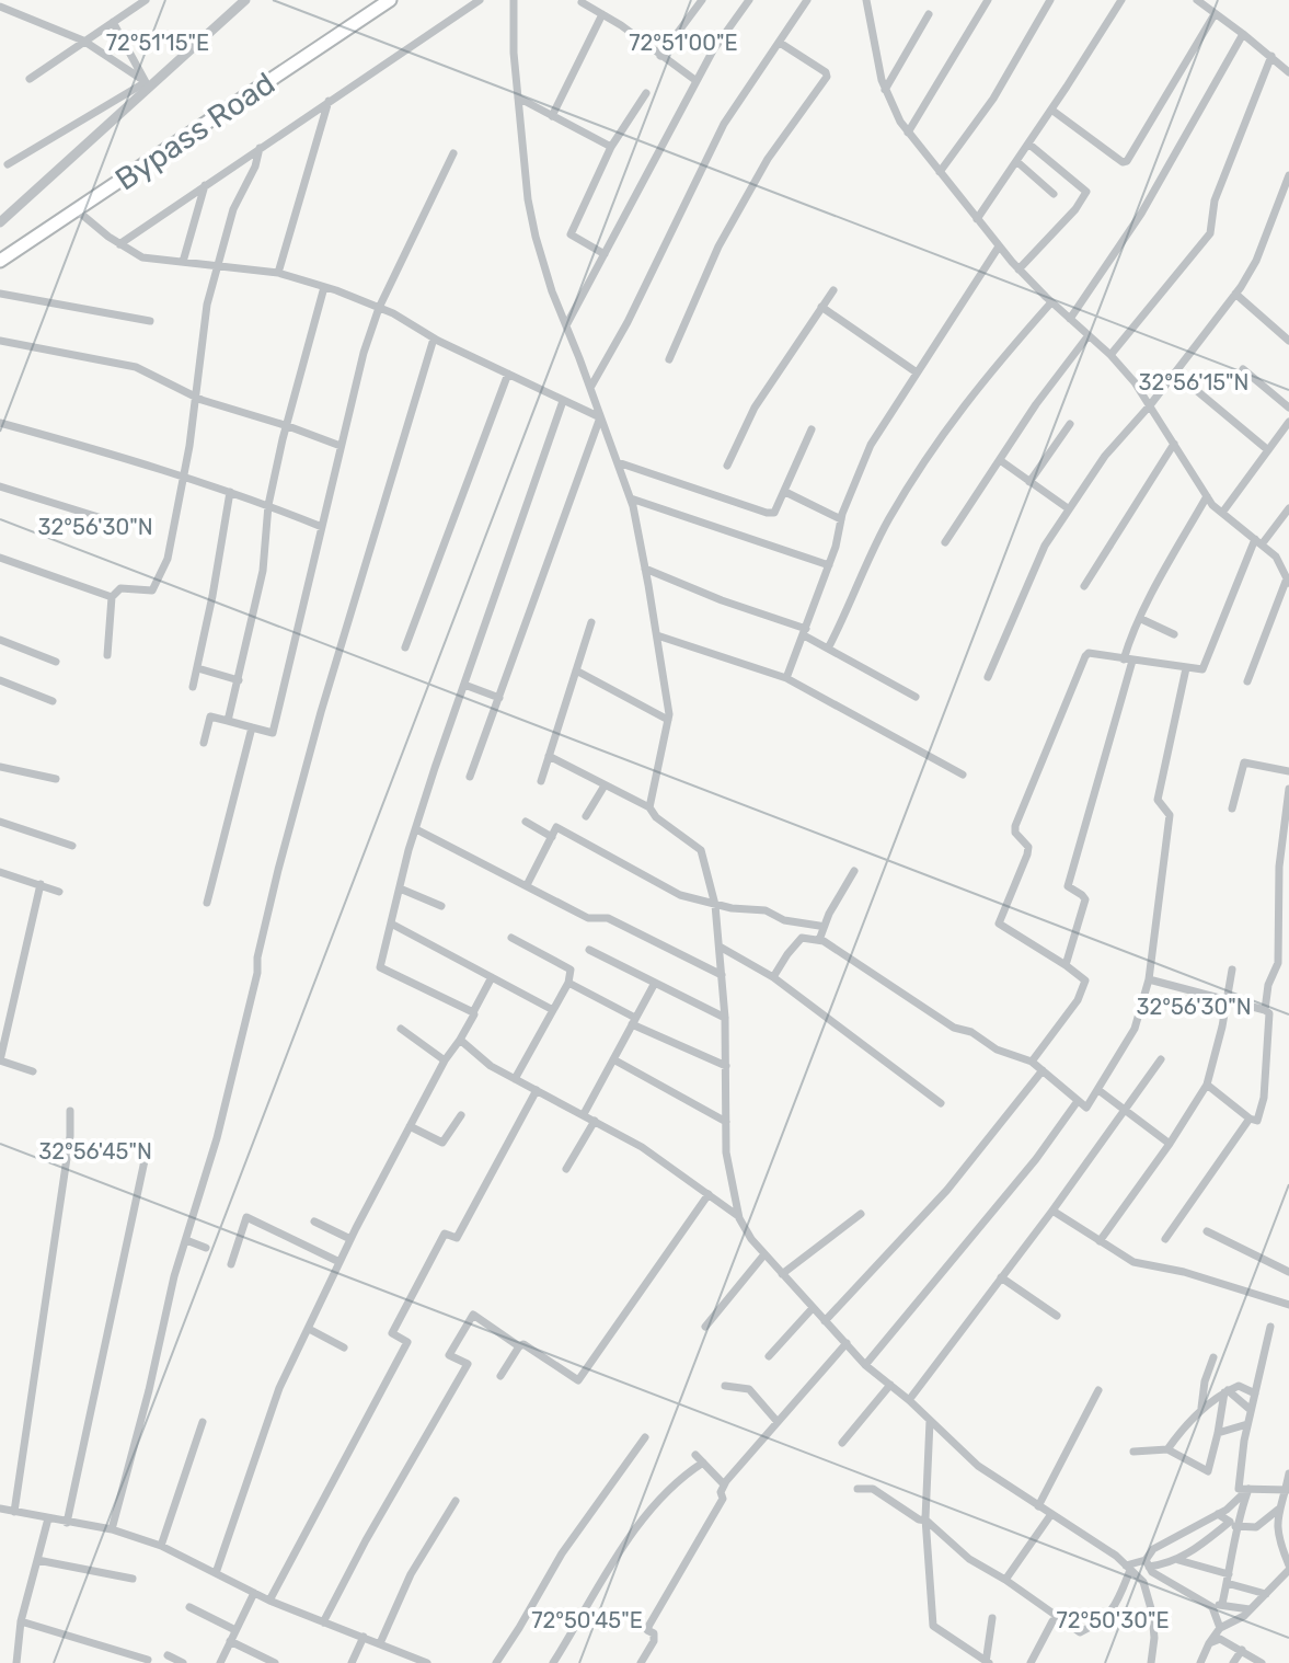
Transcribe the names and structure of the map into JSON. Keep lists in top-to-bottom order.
{
  "streets": {
    "main road": ["Bypass Road"]
  },
  "coordinates": [
    "72°51'00\"E",
    "72°51'15\"E",
    "32°56'15\"N",
    "32°56'30\"N",
    "32°56'45\"N",
    "72°50'45\"E",
    "72°50'30\"E"
  ]
}
